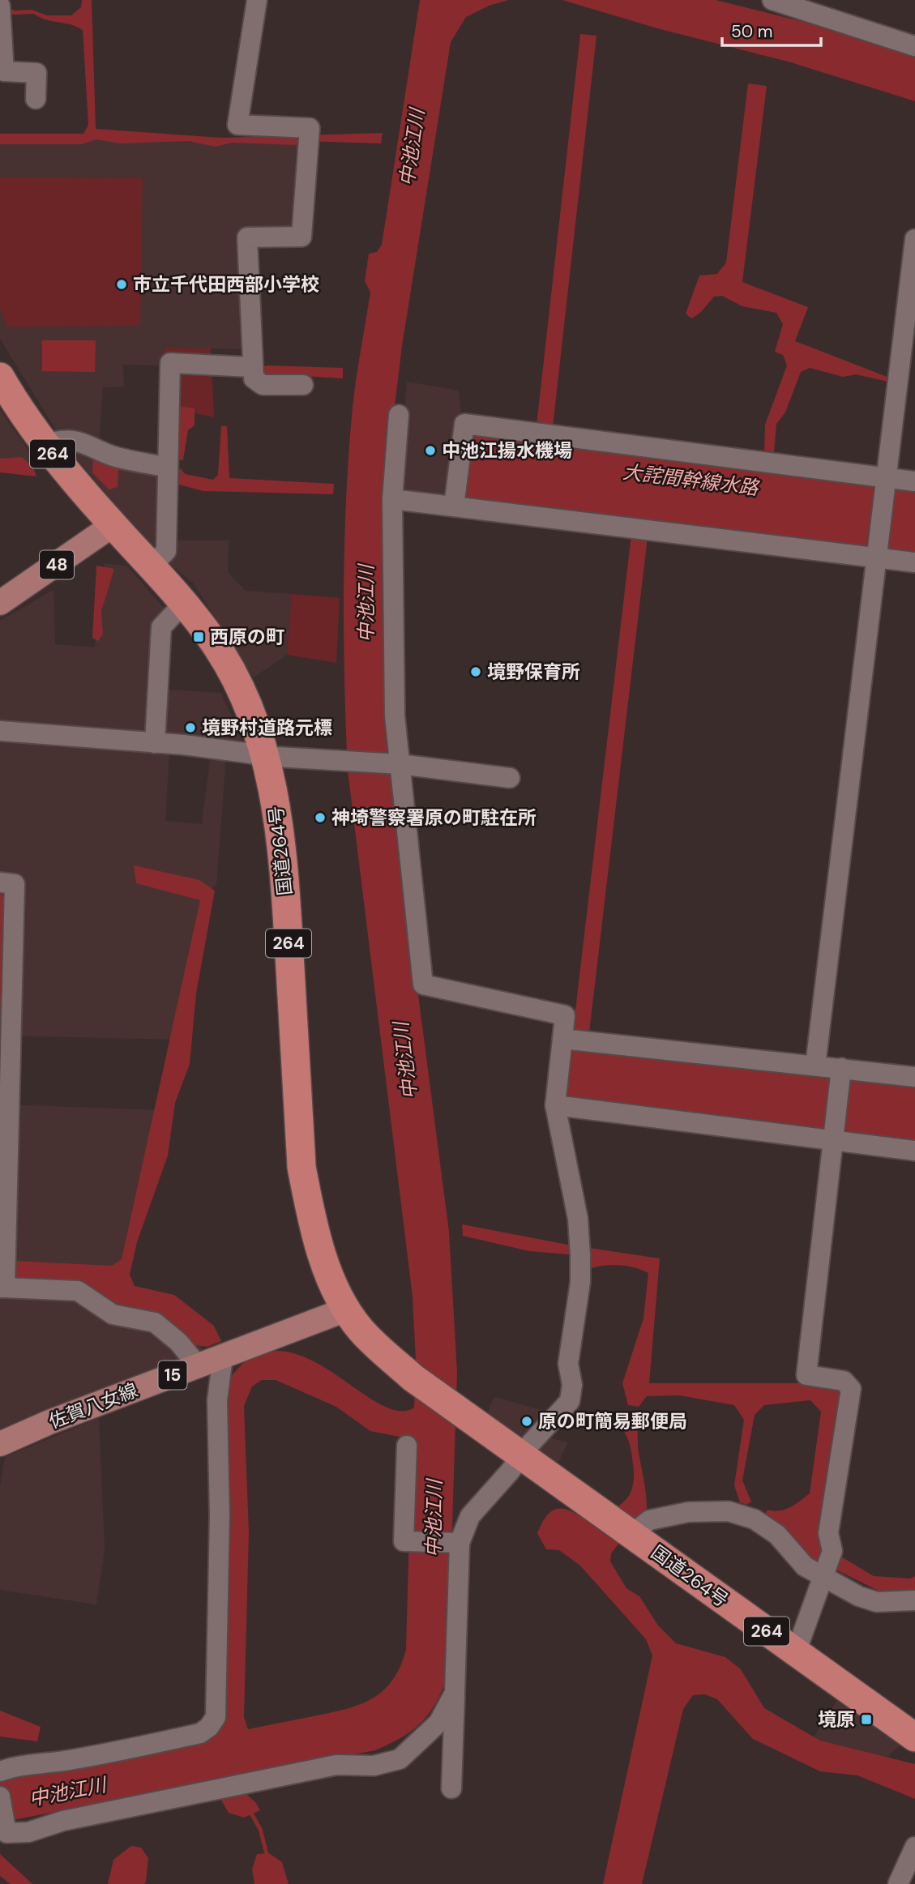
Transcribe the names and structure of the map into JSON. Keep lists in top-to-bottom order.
{
  "streets": {
    "highway": ["264", "国道264号"],
    "main road": ["48", "15", "佐賀八女線"]
  },
  "crossings": [
    ["48", "国道264号"],
    ["国道264号", "佐賀八女線"]
  ],
  "water": ["中池江川", "大詫間幹線水路"],
  "places": {
    "other": [
      "市立千代田西部小学校",
      "中池江揚水機場",
      "境野保育所",
      "境野村道路元標",
      "神埼警察署原の町駐在所",
      "原の町簡易郵便局"
    ],
    "transit": ["西原の町", "境原"]
  },
  "scale_bar": "50 m"
}
